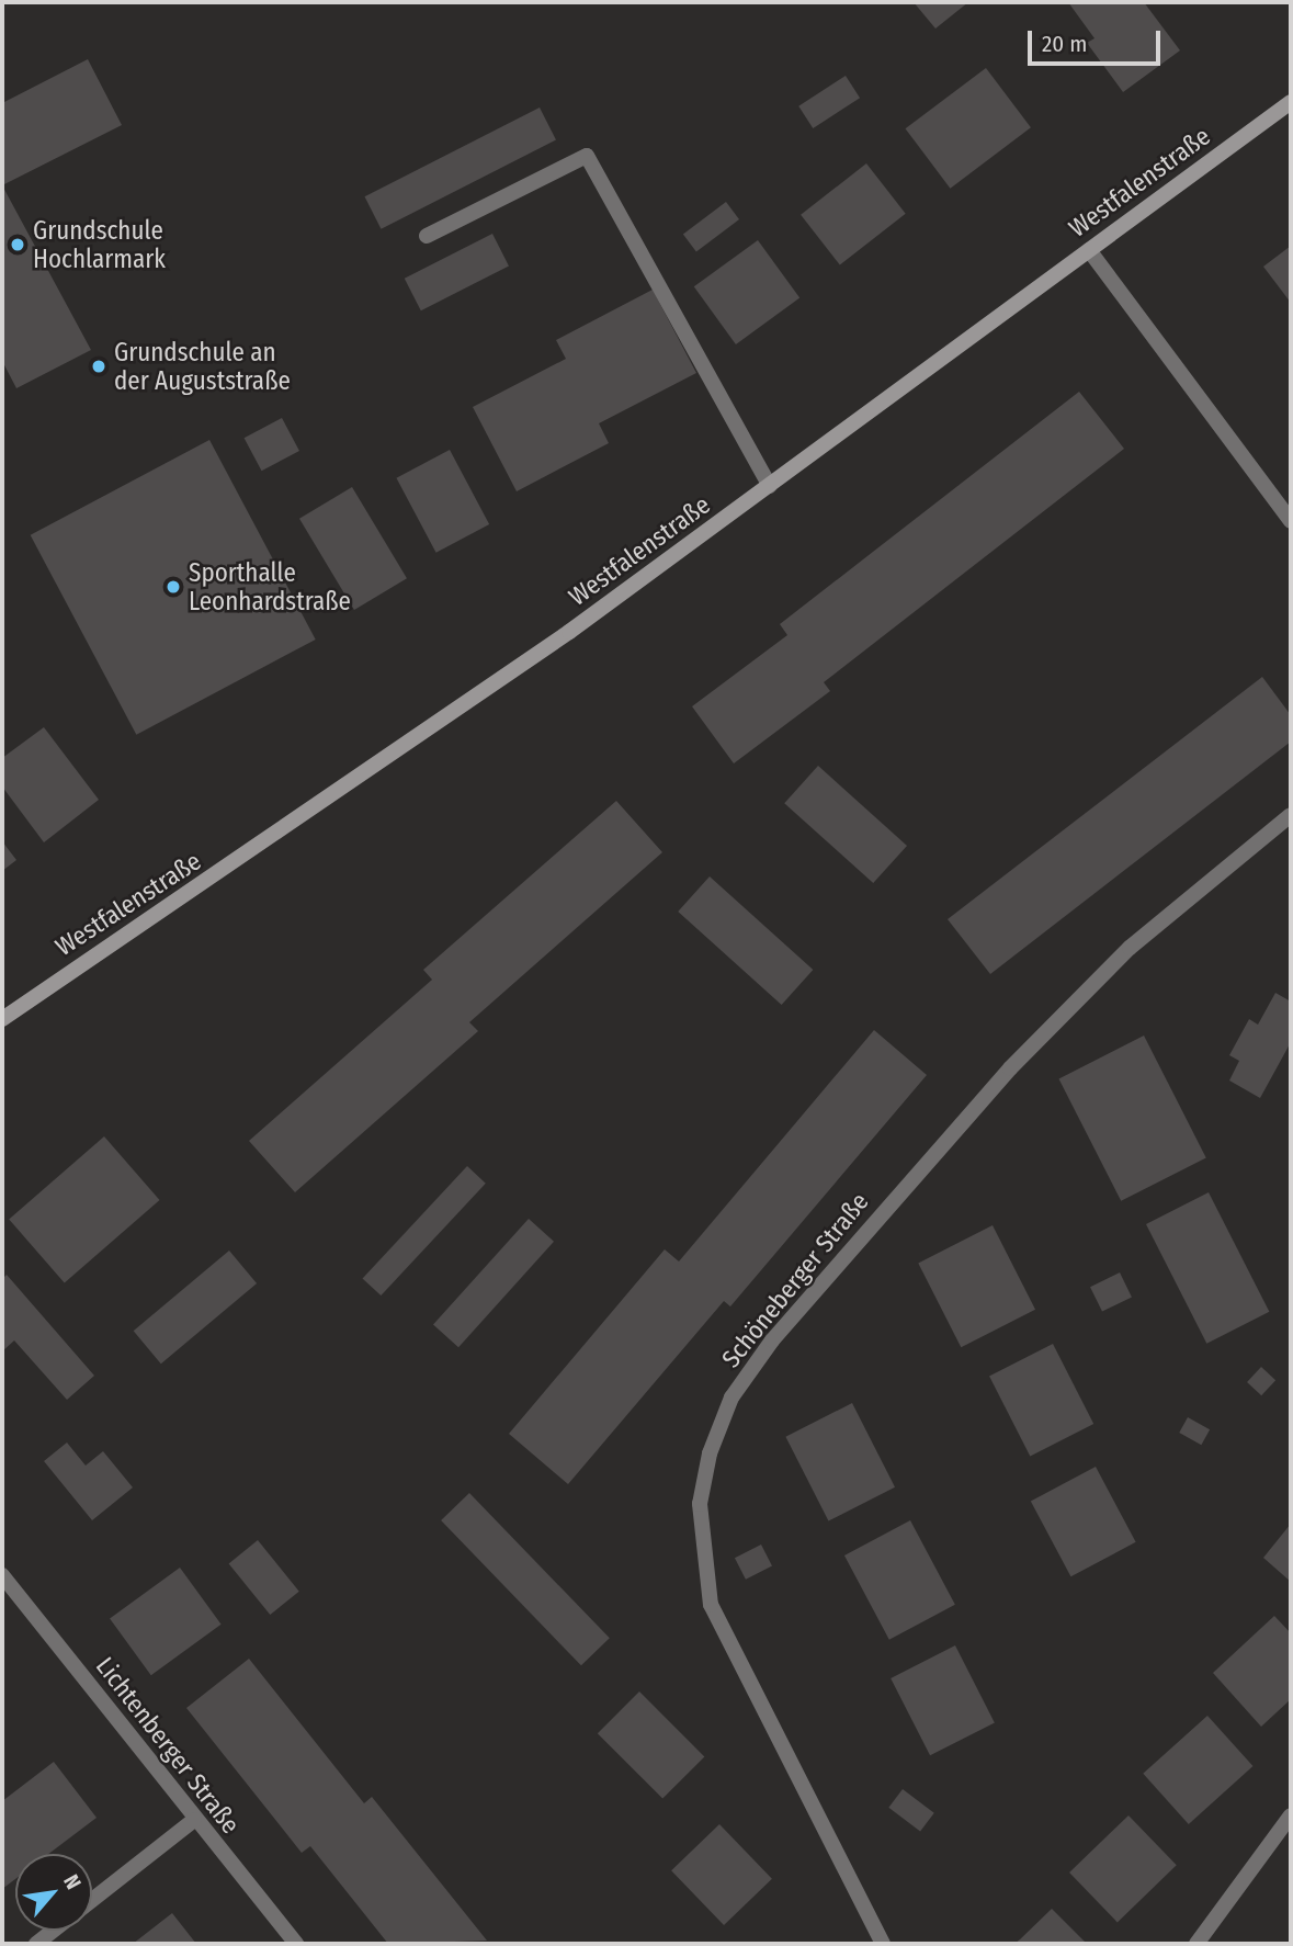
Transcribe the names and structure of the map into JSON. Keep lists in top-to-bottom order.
{
  "streets": {
    "main road": ["Westfalenstraße"],
    "street": ["Schöneberger Straße", "Lichtenberger Straße"]
  },
  "places": ["Grundschule Hochlarmark", "Grundschule an der Auguststraße", "Sporthalle Leonhardstraße"],
  "scale_bar": "20 m",
  "north": "top right"
}
